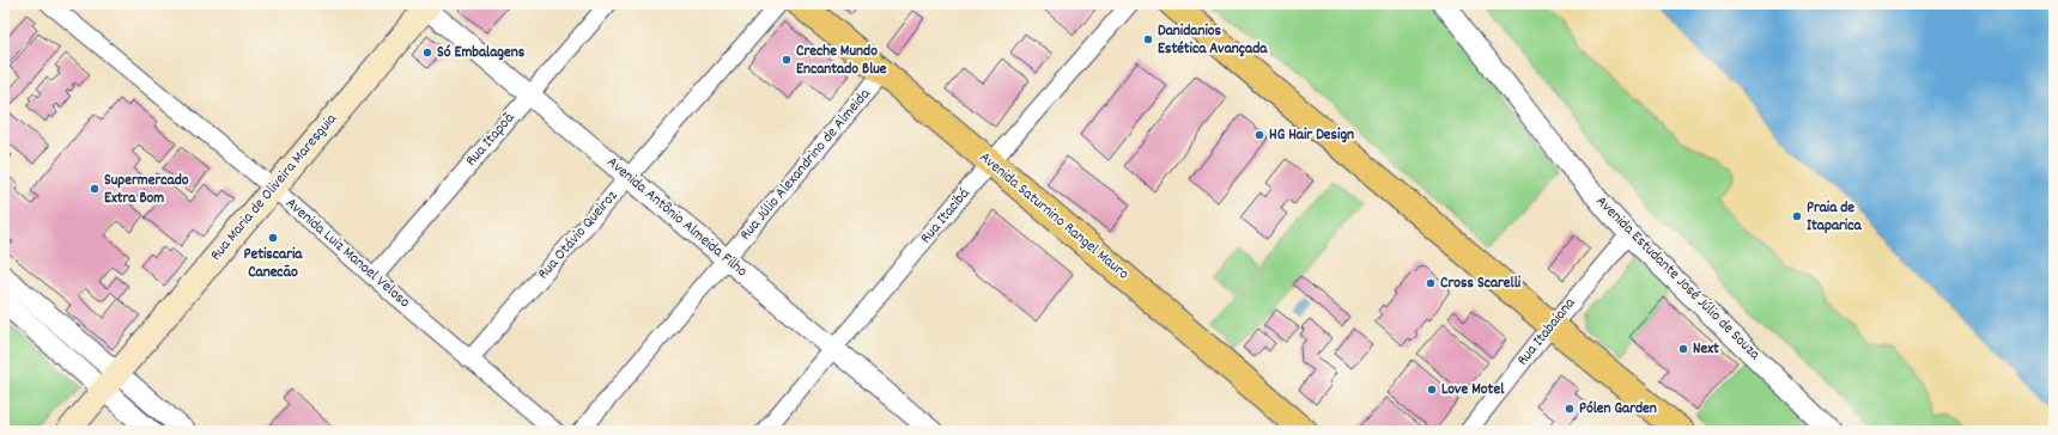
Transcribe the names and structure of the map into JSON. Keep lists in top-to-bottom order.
{
  "streets": {
    "main road": ["Rua Maria de Oliveira Maresguia", "Avenida Saturnino Rangel Mauro"],
    "street": [
      "Rua Itapoã",
      "Rua Júlio Alexandrino de Almeida",
      "Rua Itacibá",
      "Avenida Antônio Almeida Filho",
      "Rua Otávio Queiroz",
      "Avenida Luiz Manoel Veloso",
      "Avenida Estudante José Júlio de Souza",
      "Rua Itabaiana"
    ]
  },
  "crossings": [
    ["Rua Itapoã", "Avenida Antônio Almeida Filho"],
    ["Rua Itapoã", "Avenida Luiz Manoel Veloso"],
    ["Rua Júlio Alexandrino de Almeida", "Avenida Saturnino Rangel Mauro"],
    ["Rua Júlio Alexandrino de Almeida", "Avenida Antônio Almeida Filho"],
    ["Rua Maria de Oliveira Maresguia", "Avenida Antônio Almeida Filho"],
    ["Rua Maria de Oliveira Maresguia", "Avenida Luiz Manoel Veloso"],
    ["Rua Itacibá", "Avenida Saturnino Rangel Mauro"],
    ["Rua Itacibá", "Avenida Antônio Almeida Filho"],
    ["Avenida Antônio Almeida Filho", "Rua Otávio Queiroz"],
    ["Rua Otávio Queiroz", "Avenida Luiz Manoel Veloso"],
    ["Avenida Estudante José Júlio de Souza", "Rua Itabaiana"]
  ],
  "places": [
    "Danidanios Estética Avançada",
    "Só Embalagens",
    "Creche Mundo Encantado Blue",
    "HG Hair Design",
    "Supermercado Extra Bom",
    "Praia de Itaparica",
    "Petiscaria Canecão",
    "Cross Scarelli",
    "Next",
    "Love Motel",
    "Pólen Garden"
  ]
}
